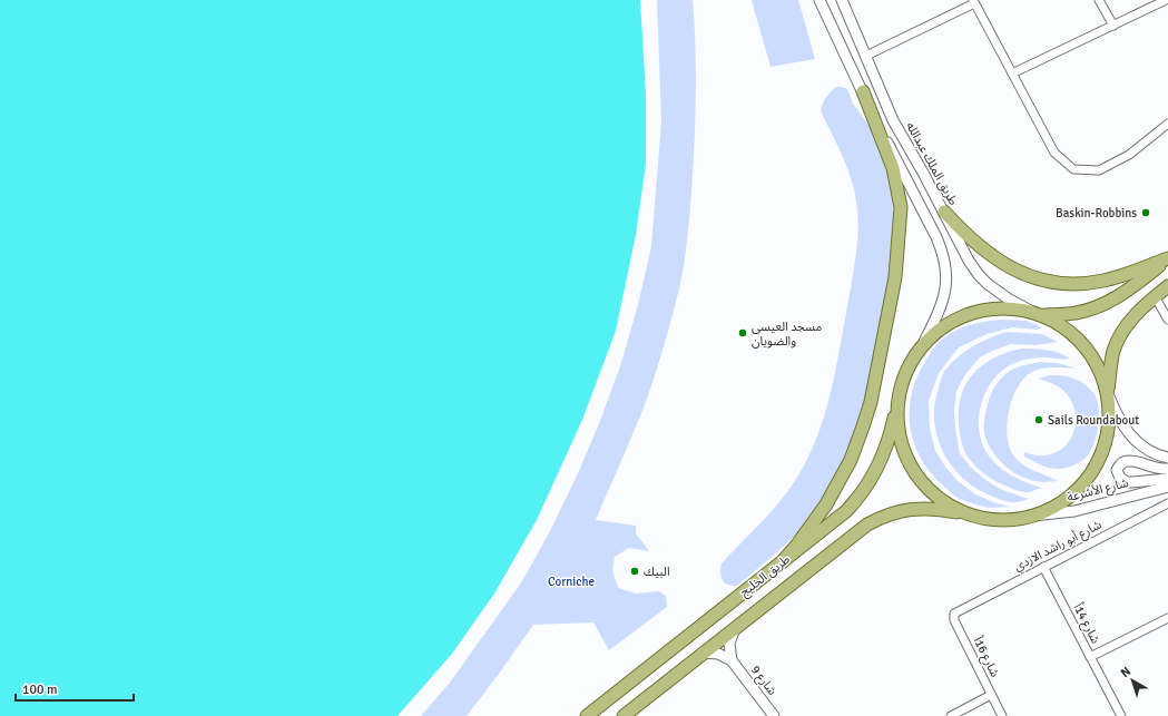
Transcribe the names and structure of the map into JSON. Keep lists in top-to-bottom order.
{
  "streets": {
    "main road": ["طريق الخليج"],
    "street": [
      "طريق الملك عبدالله",
      "شارع الأشرعة",
      "شارع أبو راشد الازدي",
      "شارع 14أ",
      "شارع 16أ",
      "شارع 9"
    ]
  },
  "crossings": [
    ["شارع أبو راشد الازدي", "شارع 14أ"],
    ["شارع أبو راشد الازدي", "شارع 16أ"]
  ],
  "parks": ["Corniche"],
  "places": [
    "Baskin-Robbins",
    "مسجد العيسى والضويان",
    "Sails Roundabout",
    "البيك"
  ],
  "scale_bar": "100 m",
  "north": "top left"
}
